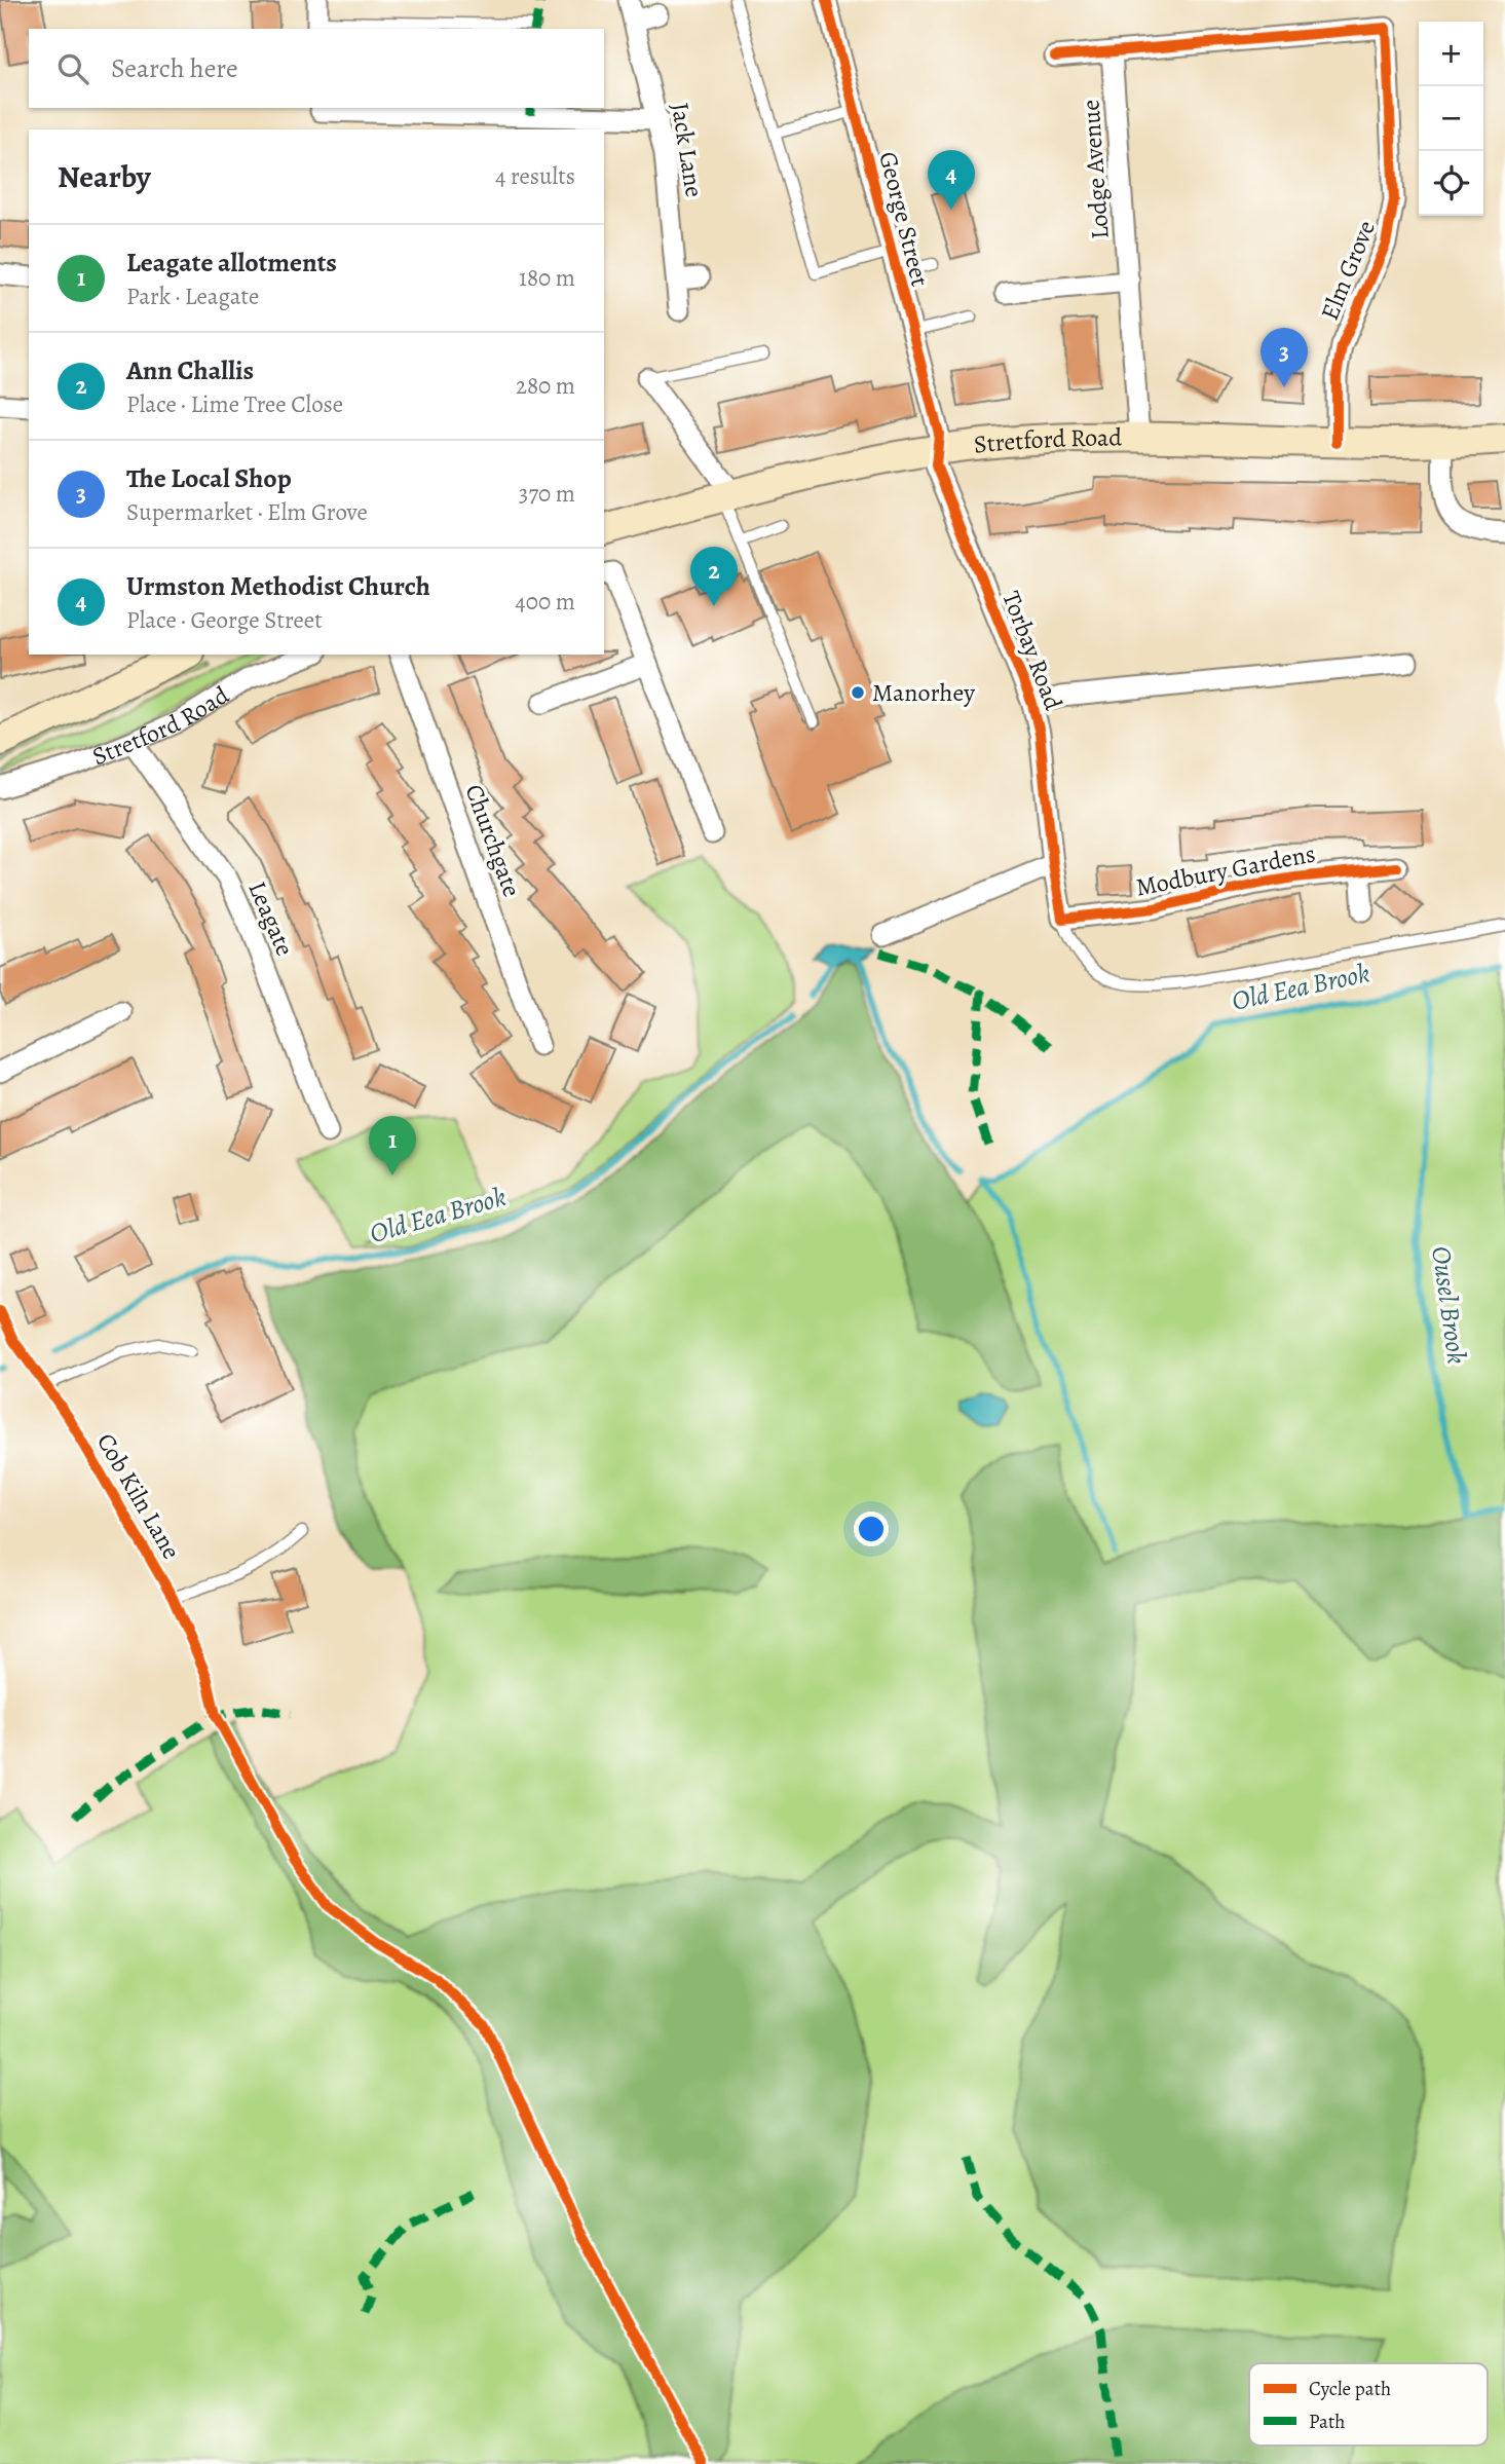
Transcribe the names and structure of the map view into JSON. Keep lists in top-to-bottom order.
{
  "streets": {
    "main road": ["Stretford Road"],
    "street": [
      "Jack Lane",
      "Lodge Avenue",
      "George Street",
      "Elm Grove",
      "Torbay Road",
      "Churchgate",
      "Modbury Gardens",
      "Leagate"
    ],
    "lane": ["Cob Kiln Lane"]
  },
  "crossings": [
    ["Lodge Avenue", "Elm Grove"],
    ["Lodge Avenue", "Stretford Road"],
    ["George Street", "Stretford Road"],
    ["George Street", "Torbay Road"],
    ["Elm Grove", "Stretford Road"],
    ["Stretford Road", "Torbay Road"],
    ["Stretford Road", "Leagate"],
    ["Torbay Road", "Modbury Gardens"]
  ],
  "water": ["Old Eea Brook", "Ousel Brook"],
  "places": ["Manorhey"],
  "legend": ["Cycle path", "Path"],
  "page": {
    "map_buttons": ["+", "−"],
    "search": "Search here",
    "heading": ["Nearby", "4 results"],
    "pins": [
      "4",
      "3",
      "2",
      "1"
    ],
    "list": [
      {
        "mark": "1",
        "name": "Leagate allotments",
        "note": "Park · Leagate",
        "value": "180 m"
      },
      {
        "mark": "2",
        "name": "Ann Challis",
        "note": "Place · Lime Tree Close",
        "value": "280 m"
      },
      {
        "mark": "3",
        "name": "The Local Shop",
        "note": "Supermarket · Elm Grove",
        "value": "370 m"
      },
      {
        "mark": "4",
        "name": "Urmston Methodist Church",
        "note": "Place · George Street",
        "value": "400 m"
      }
    ]
  }
}
